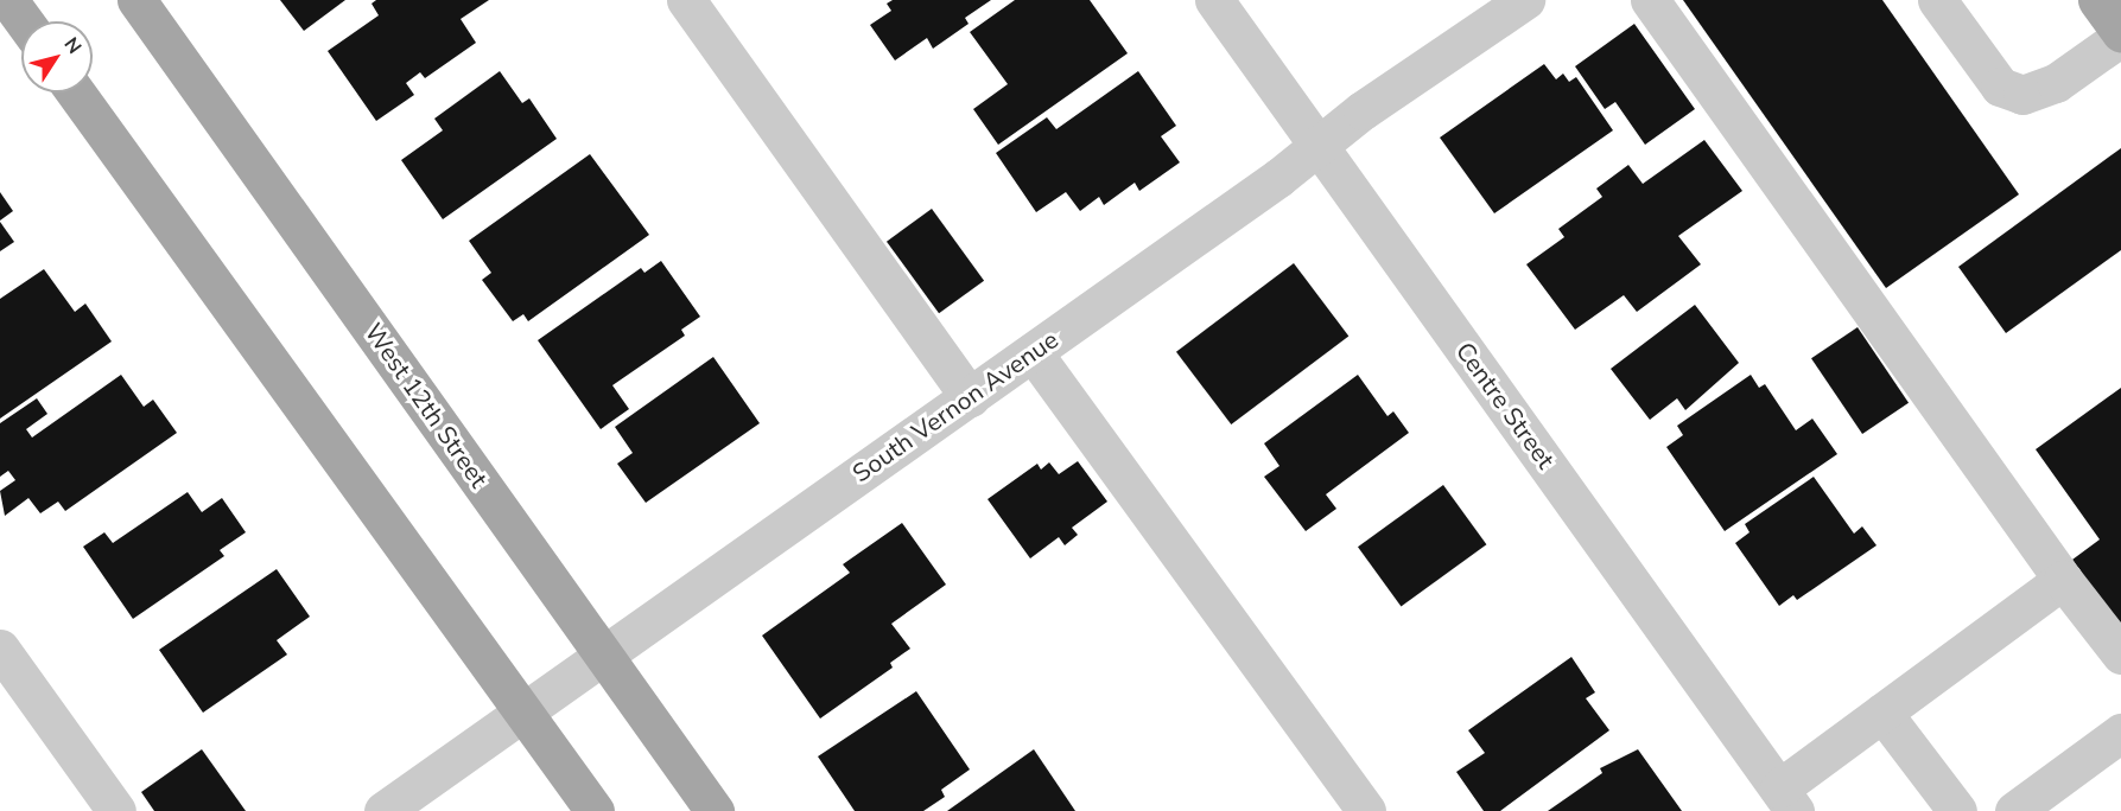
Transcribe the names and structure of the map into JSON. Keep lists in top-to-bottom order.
{
  "streets": {
    "main road": ["West 12th Street"],
    "street": ["Centre Street", "South Vernon Avenue"]
  },
  "crossings": [
    ["West 12th Street", "South Vernon Avenue"],
    ["Centre Street", "South Vernon Avenue"]
  ],
  "north": "top right"
}
